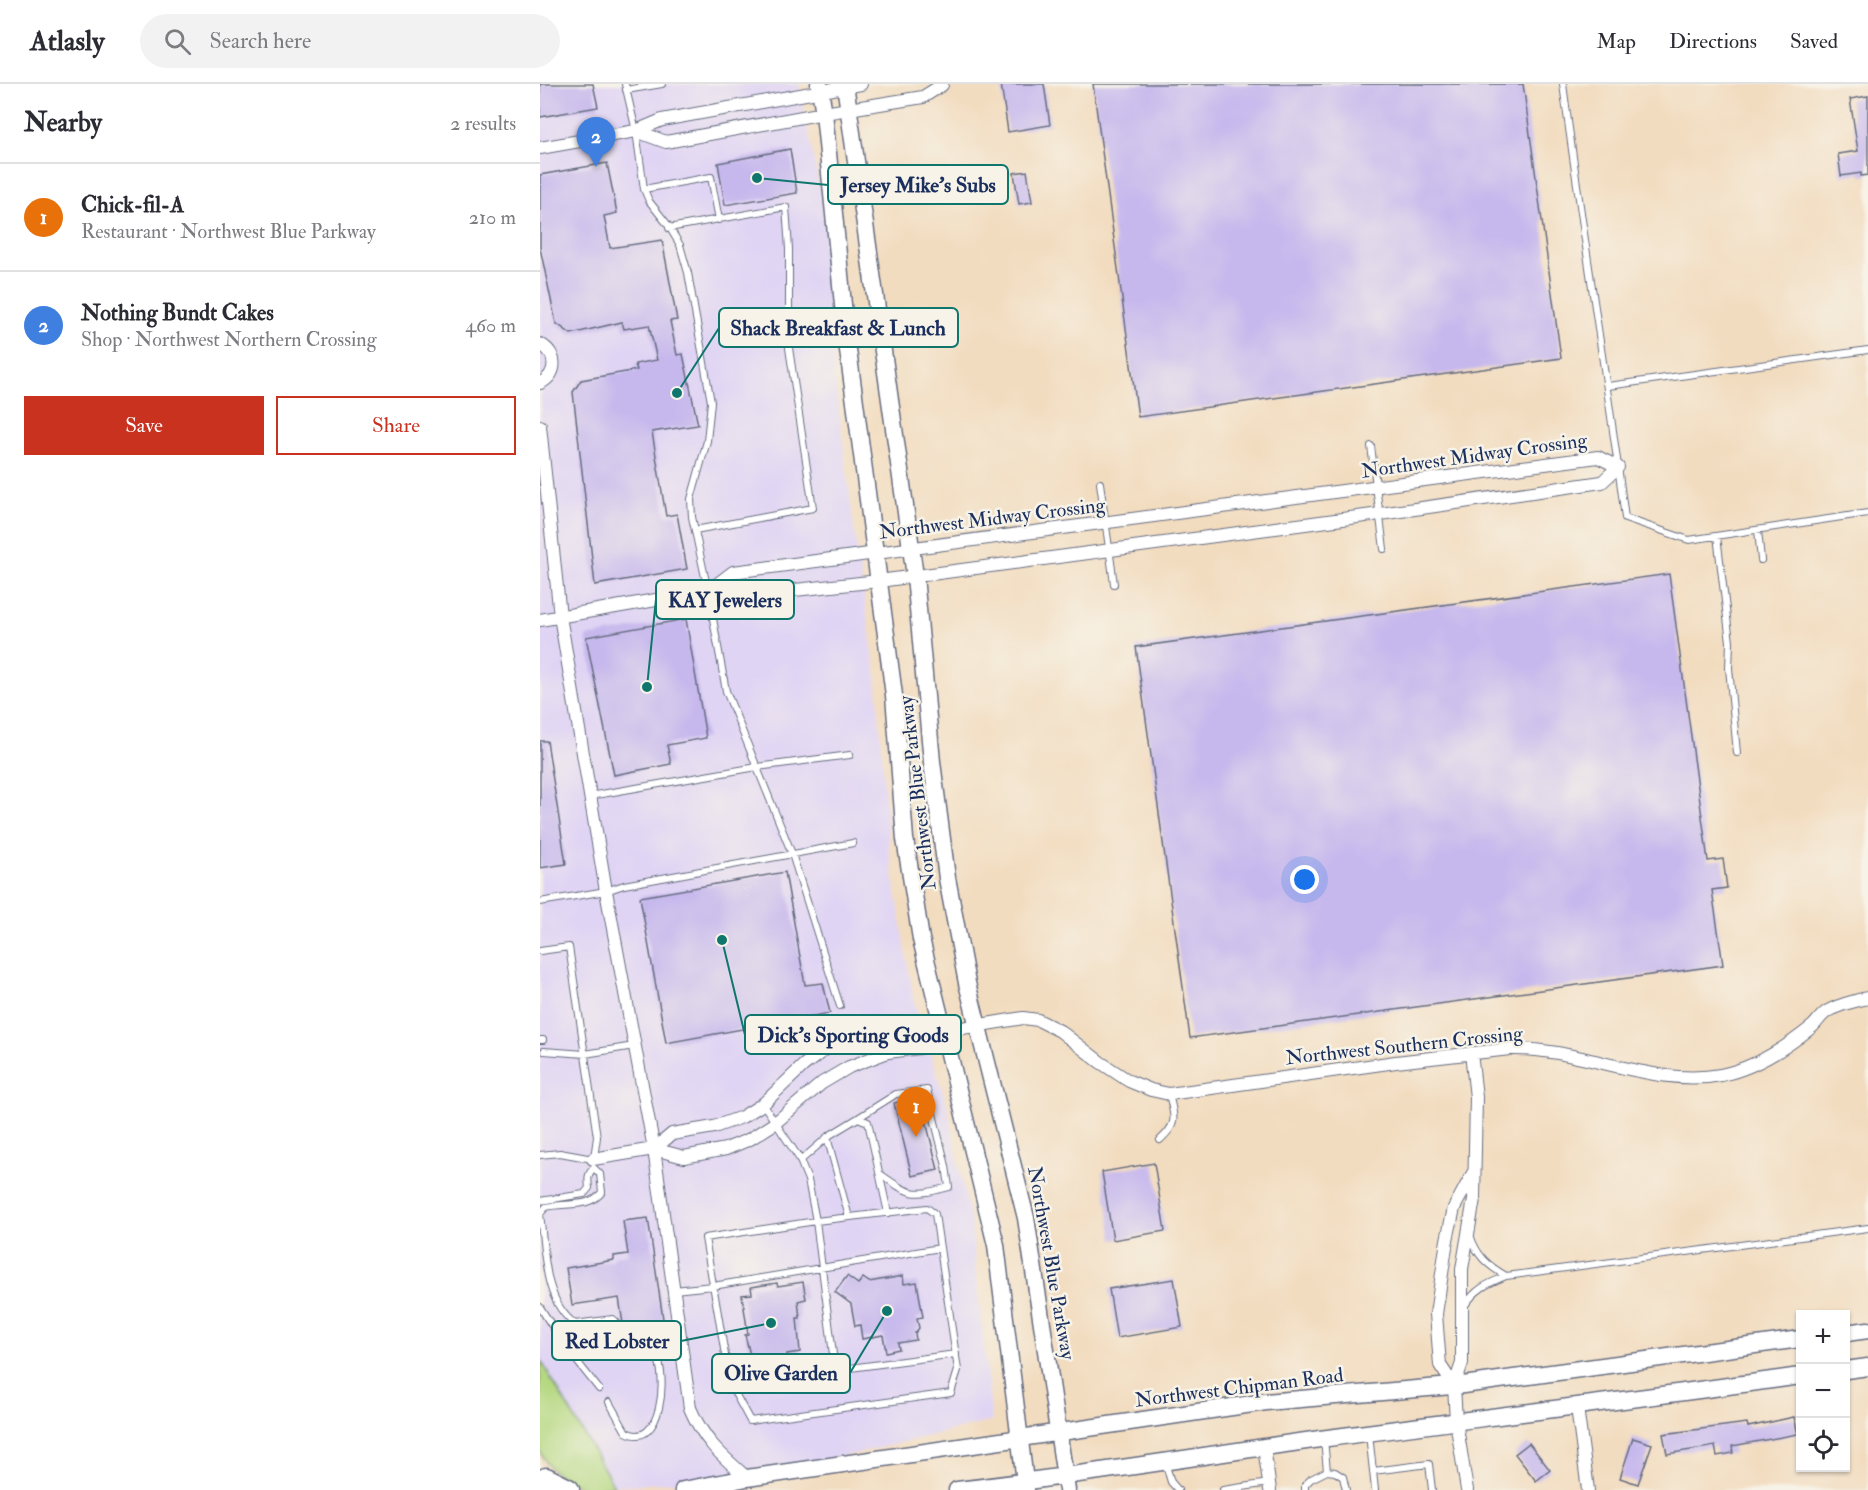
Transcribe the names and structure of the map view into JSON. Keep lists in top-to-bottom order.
{
  "streets": {
    "street": [
      "Northwest Midway Crossing",
      "Northwest Blue Parkway",
      "Northwest Southern Crossing",
      "Northwest Chipman Road"
    ]
  },
  "crossings": [
    ["Northwest Midway Crossing", "Northwest Blue Parkway"],
    ["Northwest Blue Parkway", "Northwest Southern Crossing"],
    ["Northwest Blue Parkway", "Northwest Chipman Road"]
  ],
  "places": [
    "Jersey Mike's Subs",
    "Shack Breakfast & Lunch",
    "KAY Jewelers",
    "Dick's Sporting Goods",
    "Olive Garden",
    "Red Lobster"
  ],
  "page": {
    "header": "Atlasly",
    "search": "Search here",
    "nav": ["Map", "Directions", "Saved"],
    "heading": ["Nearby", "2 results"],
    "pins": ["2", "1"],
    "list": [
      {
        "mark": "1",
        "name": "Chick-fil-A",
        "note": "Restaurant · Northwest Blue Parkway",
        "value": "210 m"
      },
      {
        "mark": "2",
        "name": "Nothing Bundt Cakes",
        "note": "Shop · Northwest Northern Crossing",
        "value": "460 m"
      }
    ],
    "buttons": ["Save", "Share"],
    "map_buttons": ["+", "−"]
  }
}
